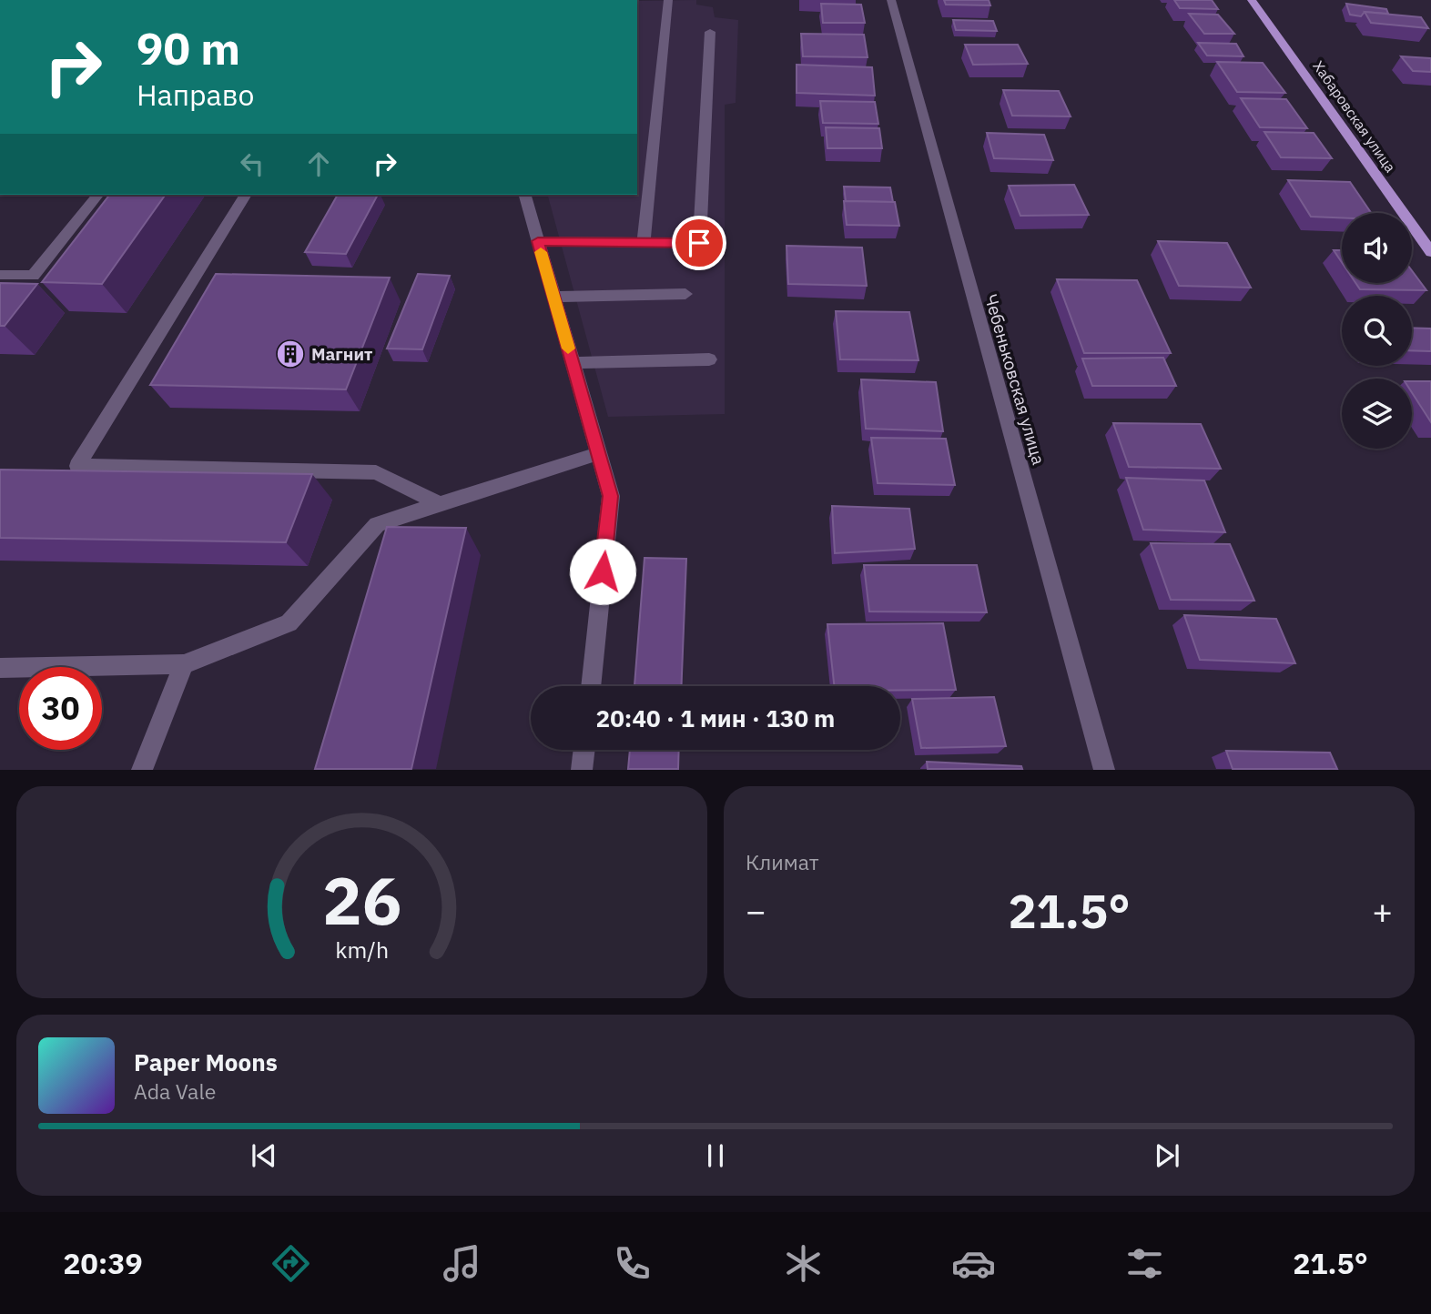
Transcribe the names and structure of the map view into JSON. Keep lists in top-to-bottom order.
{
  "streets": {
    "main road": ["Хабаровская улица"],
    "street": ["Чебеньковская улица"]
  },
  "places": {
    "building": ["Магнит"]
  },
  "page": {
    "turn": ["90 m", "Направо"],
    "limit": "30",
    "trip": "20:40 · 1 мин · 130 m",
    "tile": "Климат",
    "heat": ["−", "21.5°", "+"],
    "song": ["Paper Moons", "Ada Vale"],
    "tabs": ["20:39", "21.5°"],
    "gauge": ["26", "km/h"]
  }
}
